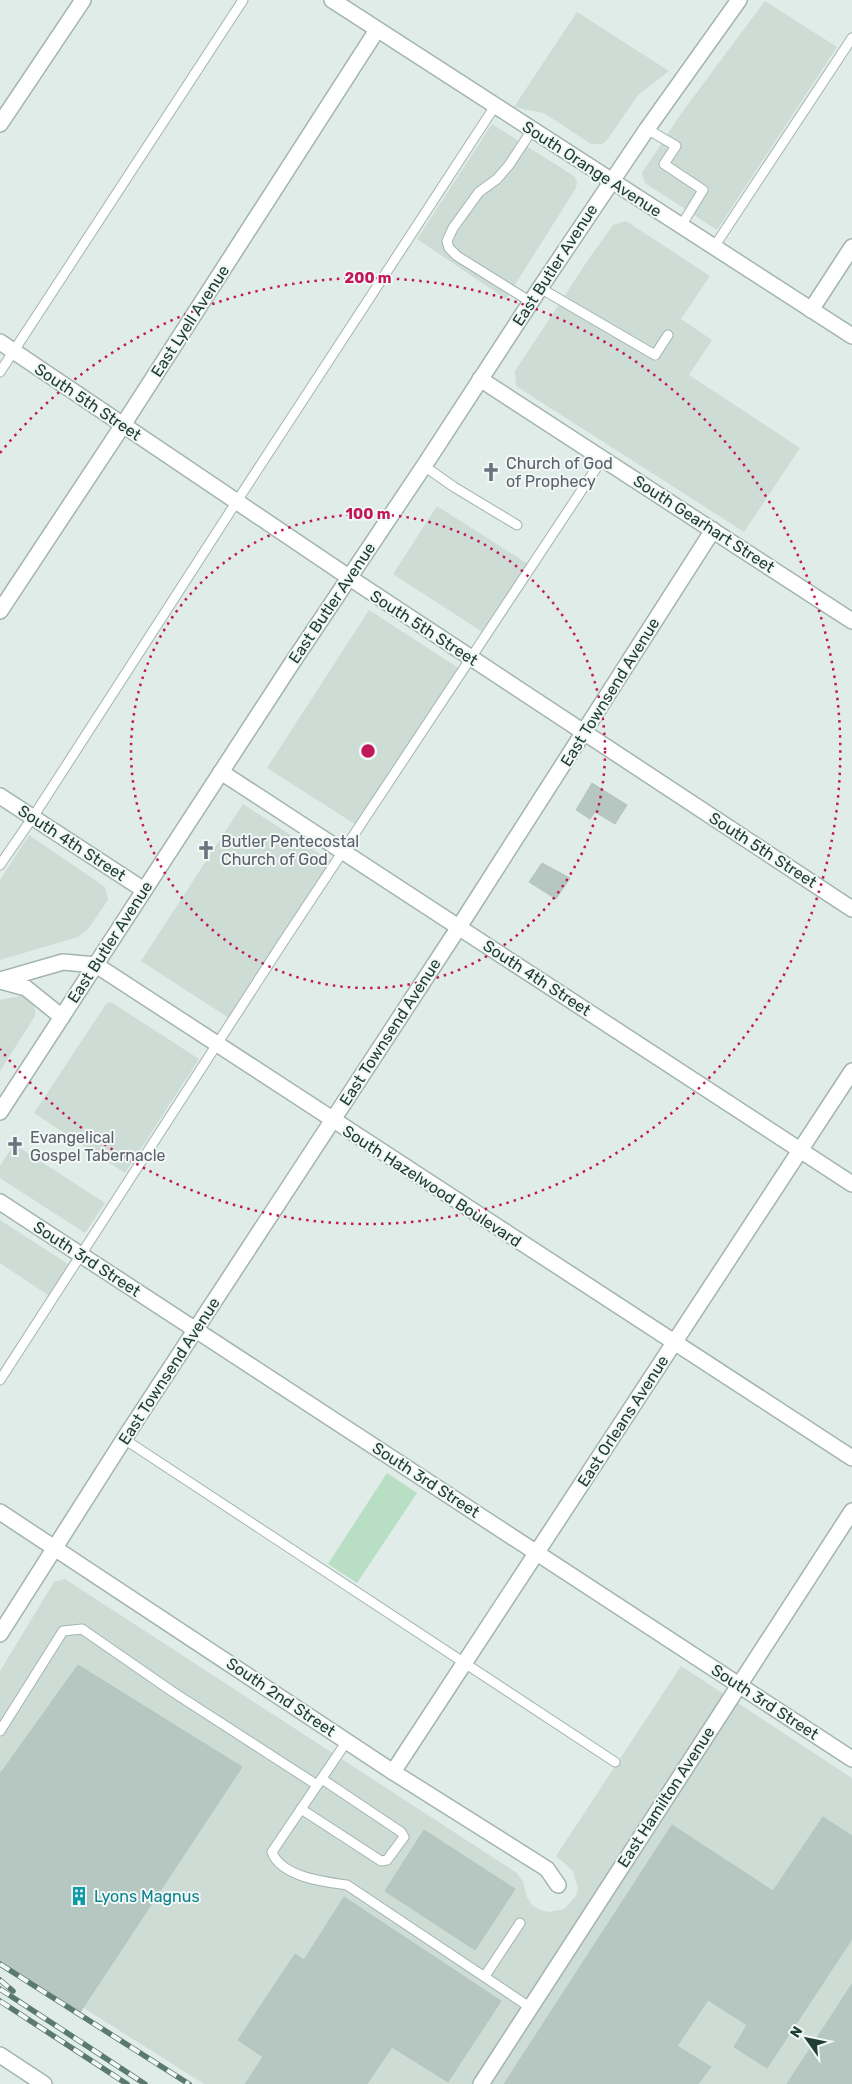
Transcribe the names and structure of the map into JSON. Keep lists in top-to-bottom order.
{
  "streets": {
    "street": [
      "South Orange Avenue",
      "East Butler Avenue",
      "East Lyell Avenue",
      "South 5th Street",
      "South Gearhart Street",
      "East Townsend Avenue",
      "South 4th Street",
      "South Hazelwood Boulevard",
      "South 3rd Street",
      "East Orleans Avenue",
      "South 2nd Street",
      "East Hamilton Avenue"
    ]
  },
  "crossings": [
    ["South Orange Avenue", "East Butler Avenue"],
    ["South Orange Avenue", "East Lyell Avenue"],
    ["East Butler Avenue", "South 5th Street"],
    ["East Butler Avenue", "South Gearhart Street"],
    ["East Butler Avenue", "South 4th Street"],
    ["East Butler Avenue", "South Hazelwood Boulevard"],
    ["East Lyell Avenue", "South 5th Street"],
    ["South 5th Street", "East Townsend Avenue"],
    ["South Gearhart Street", "East Townsend Avenue"],
    ["East Townsend Avenue", "South 4th Street"],
    ["East Townsend Avenue", "South Hazelwood Boulevard"],
    ["East Townsend Avenue", "South 3rd Street"],
    ["East Townsend Avenue", "South 2nd Street"],
    ["South 4th Street", "East Orleans Avenue"],
    ["South Hazelwood Boulevard", "East Orleans Avenue"],
    ["South 3rd Street", "East Orleans Avenue"],
    ["South 3rd Street", "East Hamilton Avenue"],
    ["East Orleans Avenue", "South 2nd Street"]
  ],
  "places": {
    "church": ["Church of God of Prophecy", "Butler Pentecostal Church of God", "Evangelical Gospel Tabernacle"],
    "building": ["Lyons Magnus"]
  },
  "north": "top left",
  "rings": ["200 m", "100 m"]
}
